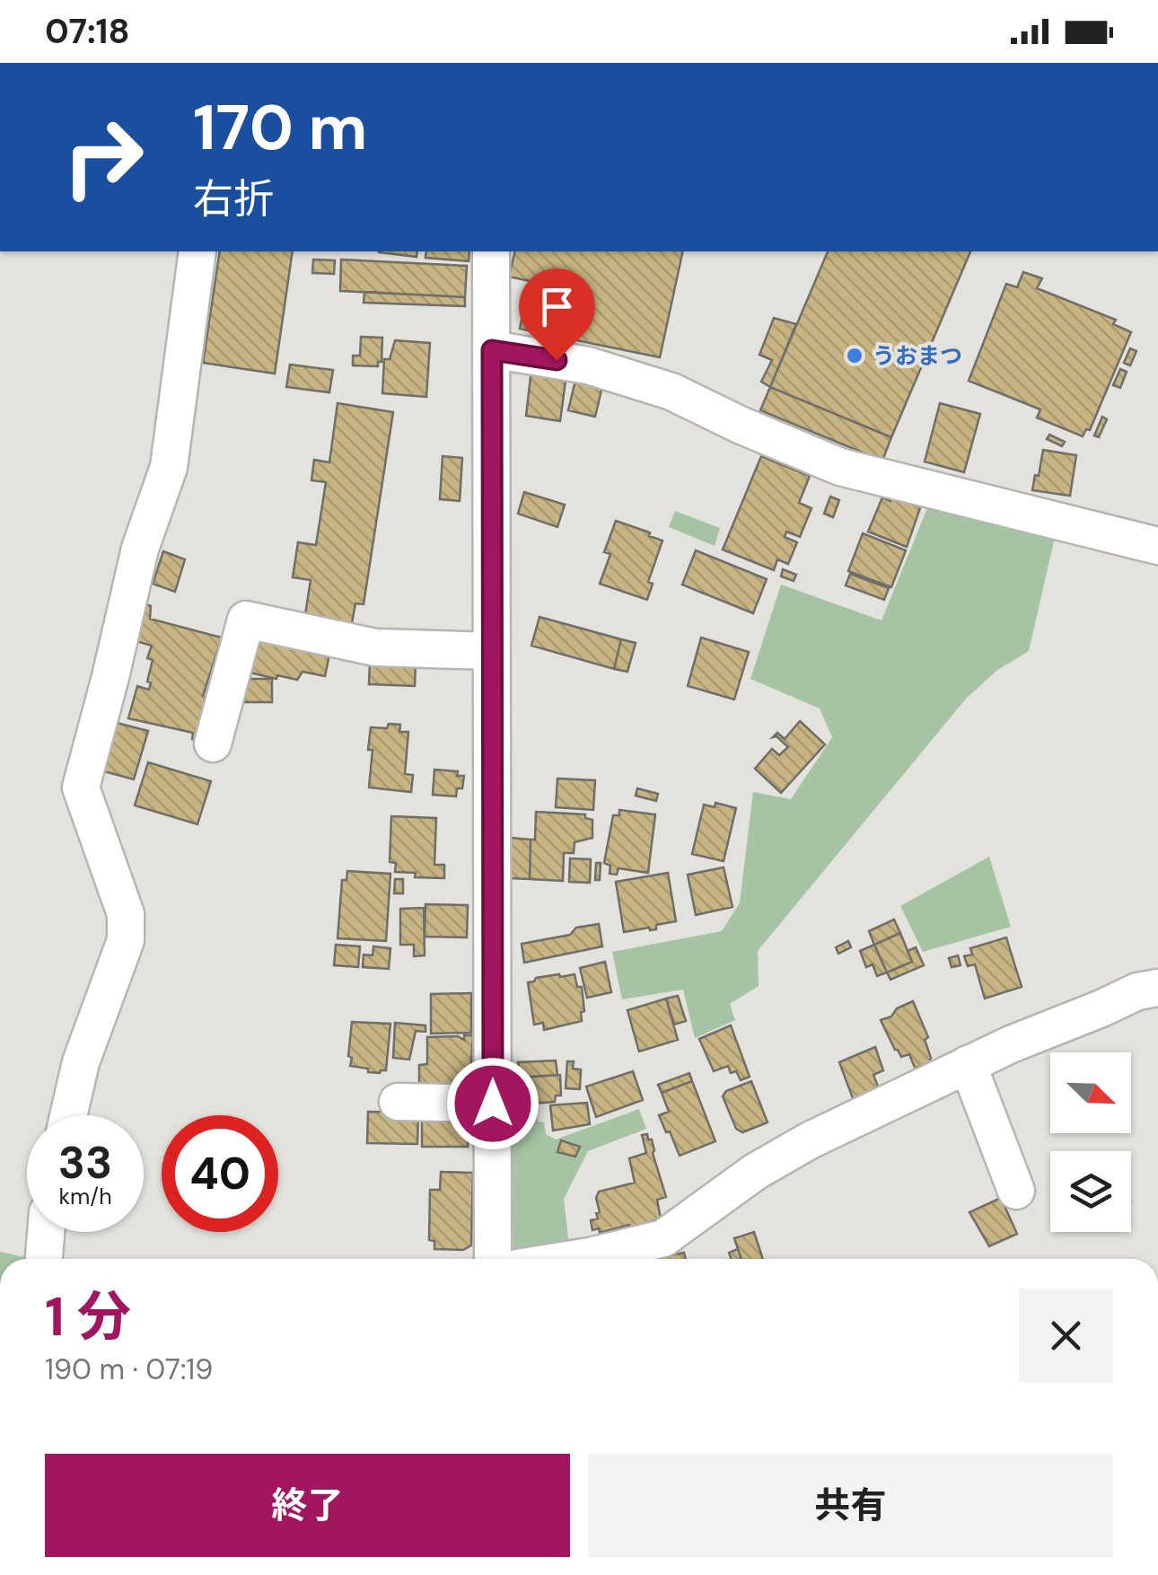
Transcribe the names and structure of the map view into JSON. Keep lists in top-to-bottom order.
{
  "places": ["うおまつ"],
  "north": "bottom right",
  "page": {
    "status": "07:18",
    "turn": ["170 m", "右折"],
    "speed": "33 km/h",
    "limit": "40",
    "heading": ["1 分", "190 m · 07:19"],
    "buttons": ["終了", "共有"]
  }
}
